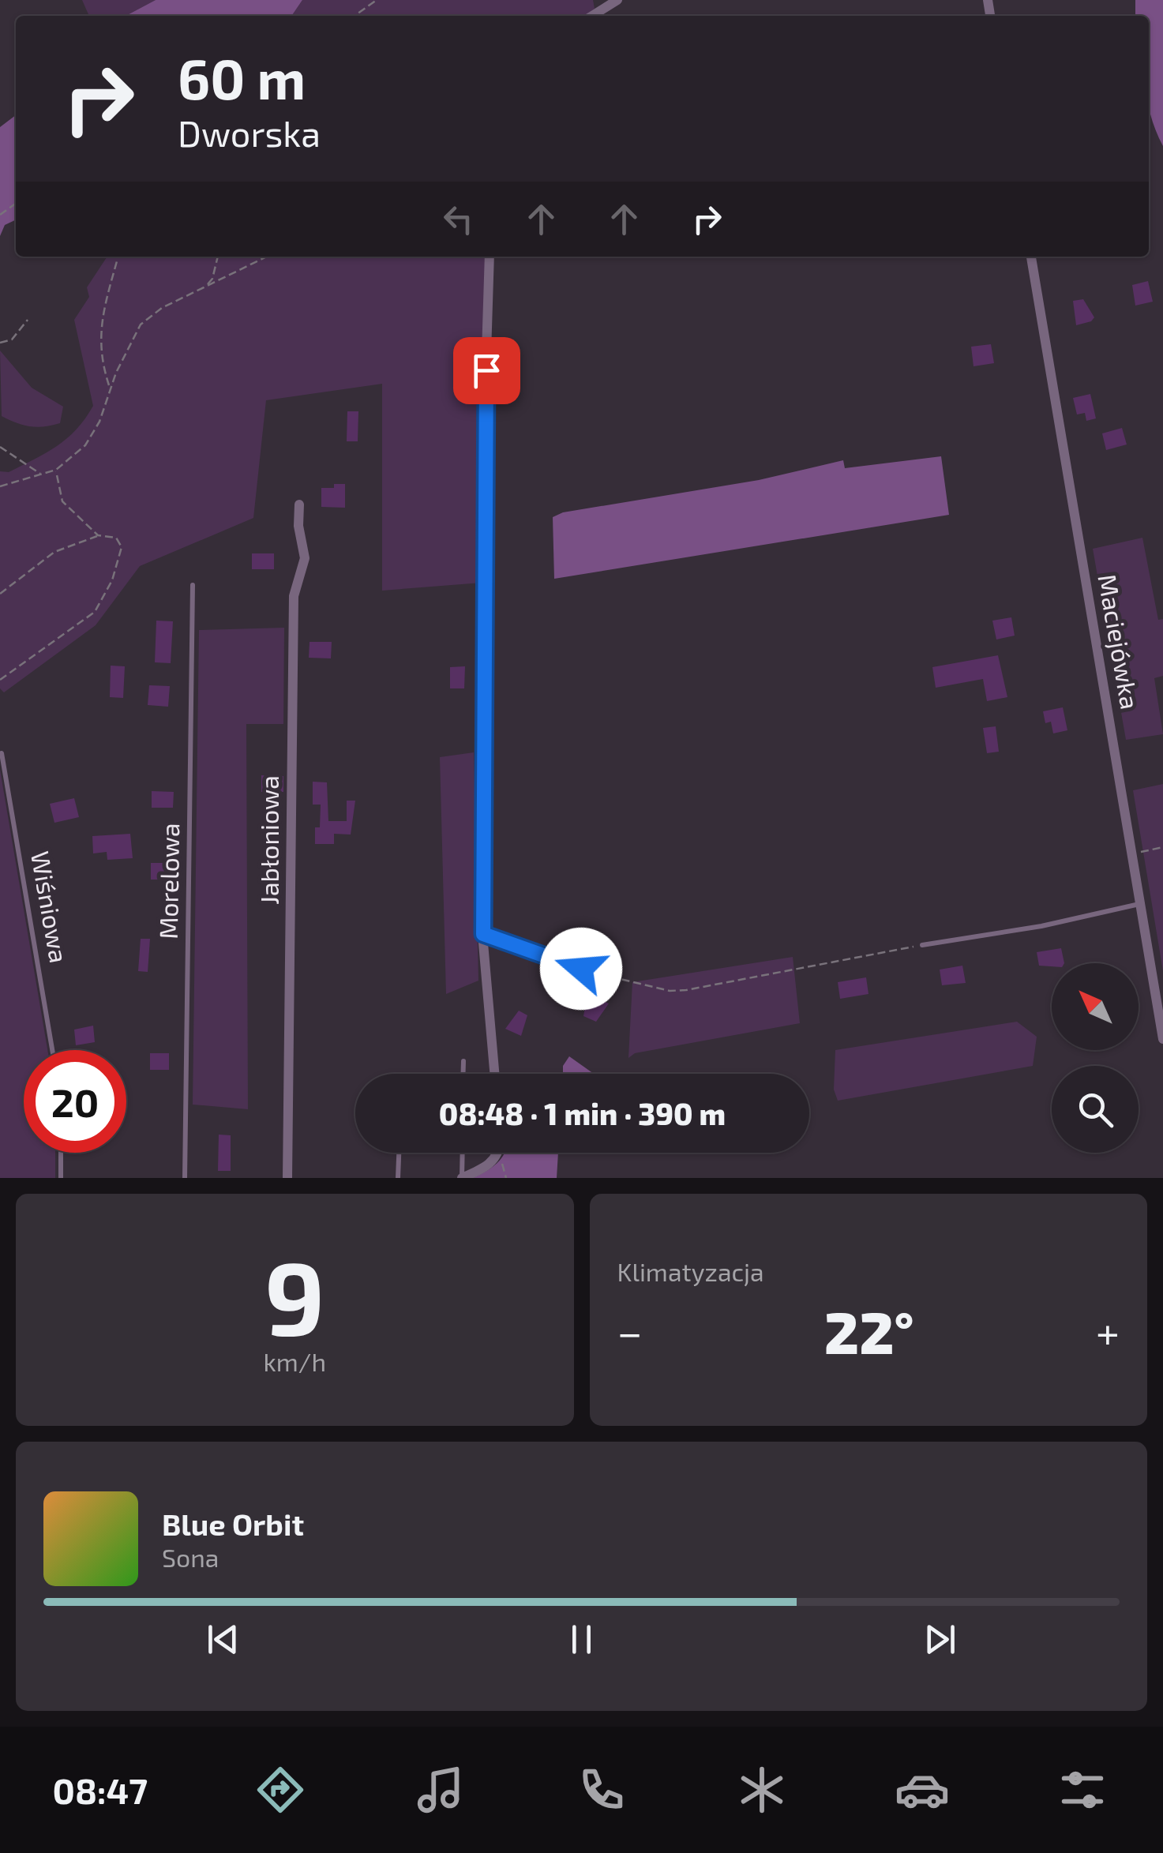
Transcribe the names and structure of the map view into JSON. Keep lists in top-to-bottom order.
{
  "streets": {
    "street": ["Maciejówka", "Jabłoniowa"],
    "lane": ["Morelowa", "Wiśniowa"]
  },
  "north": "top left",
  "page": {
    "turn": ["60 m", "Dworska"],
    "limit": "20",
    "trip": "08:48 · 1 min · 390 m",
    "tile": [
      ["9", "km/h"],
      "Klimatyzacja"
    ],
    "heat": ["−", "22°", "+"],
    "song": ["Blue Orbit", "Sona"],
    "tabs": "08:47"
  }
}
